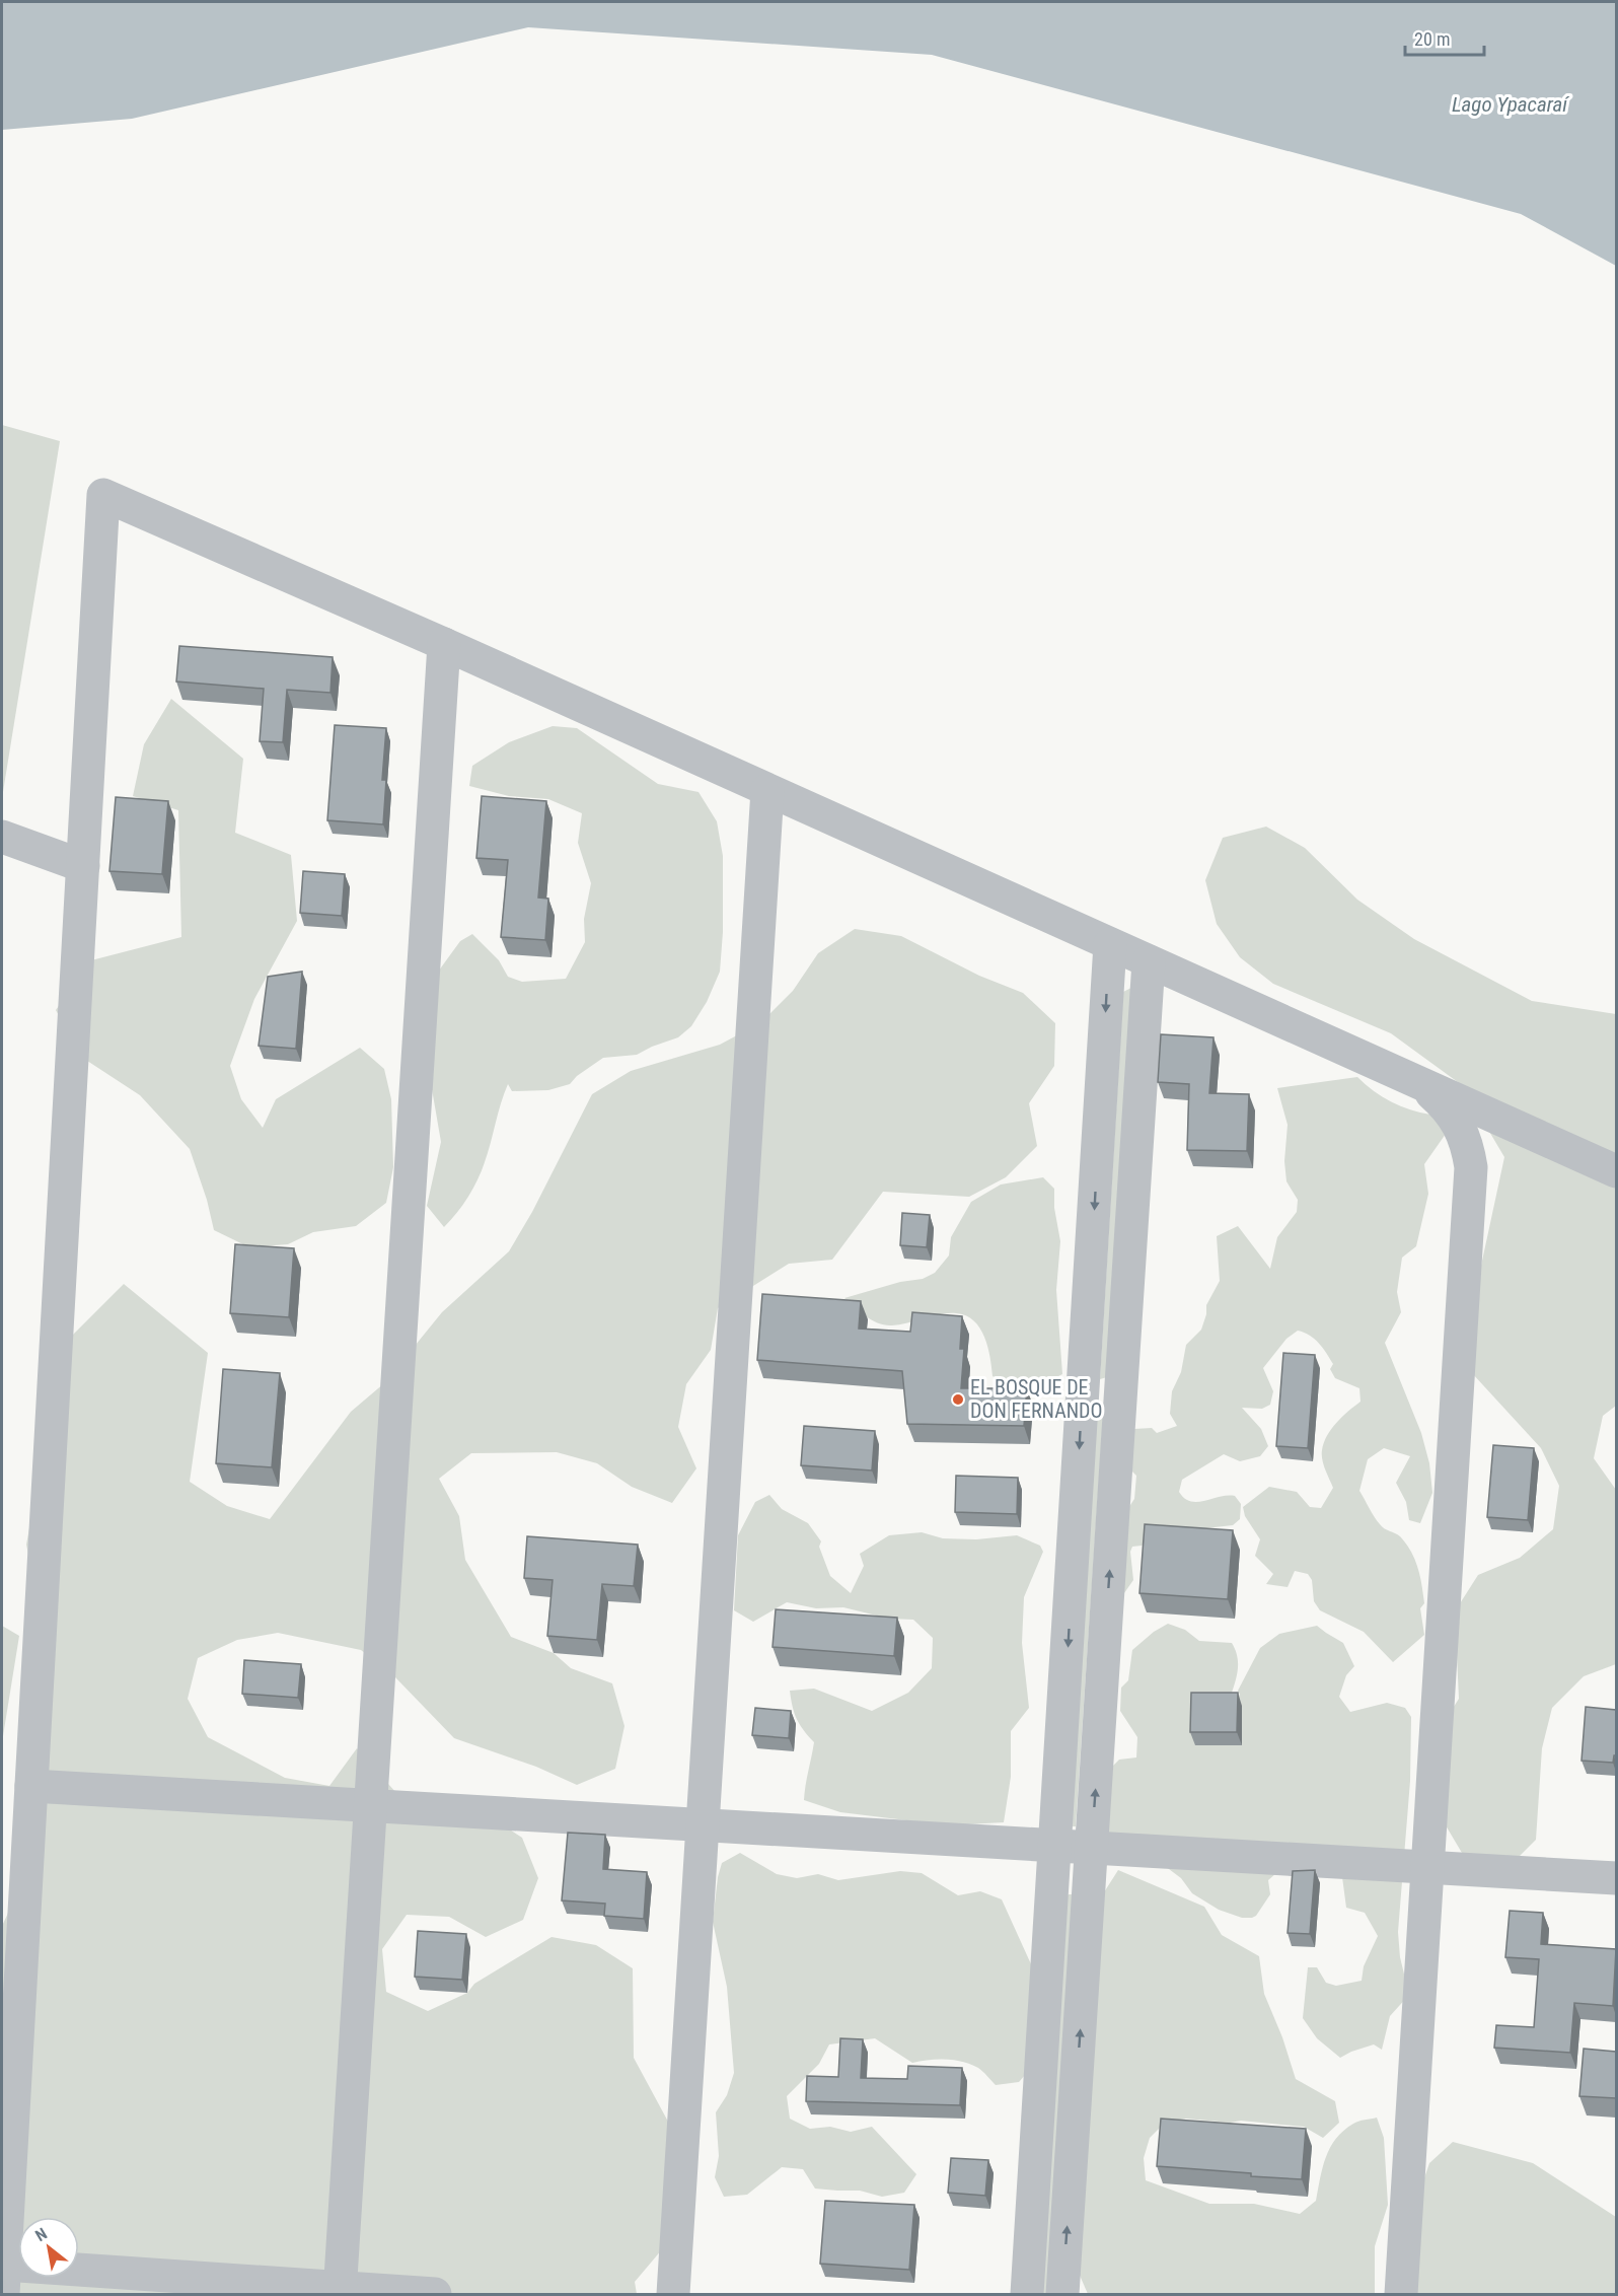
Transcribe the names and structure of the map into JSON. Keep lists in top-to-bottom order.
{
  "water": ["Lago Ypacaraí"],
  "places": ["EL BOSQUE DE DON FERNANDO"],
  "scale_bar": "20 m",
  "north": "top left"
}
